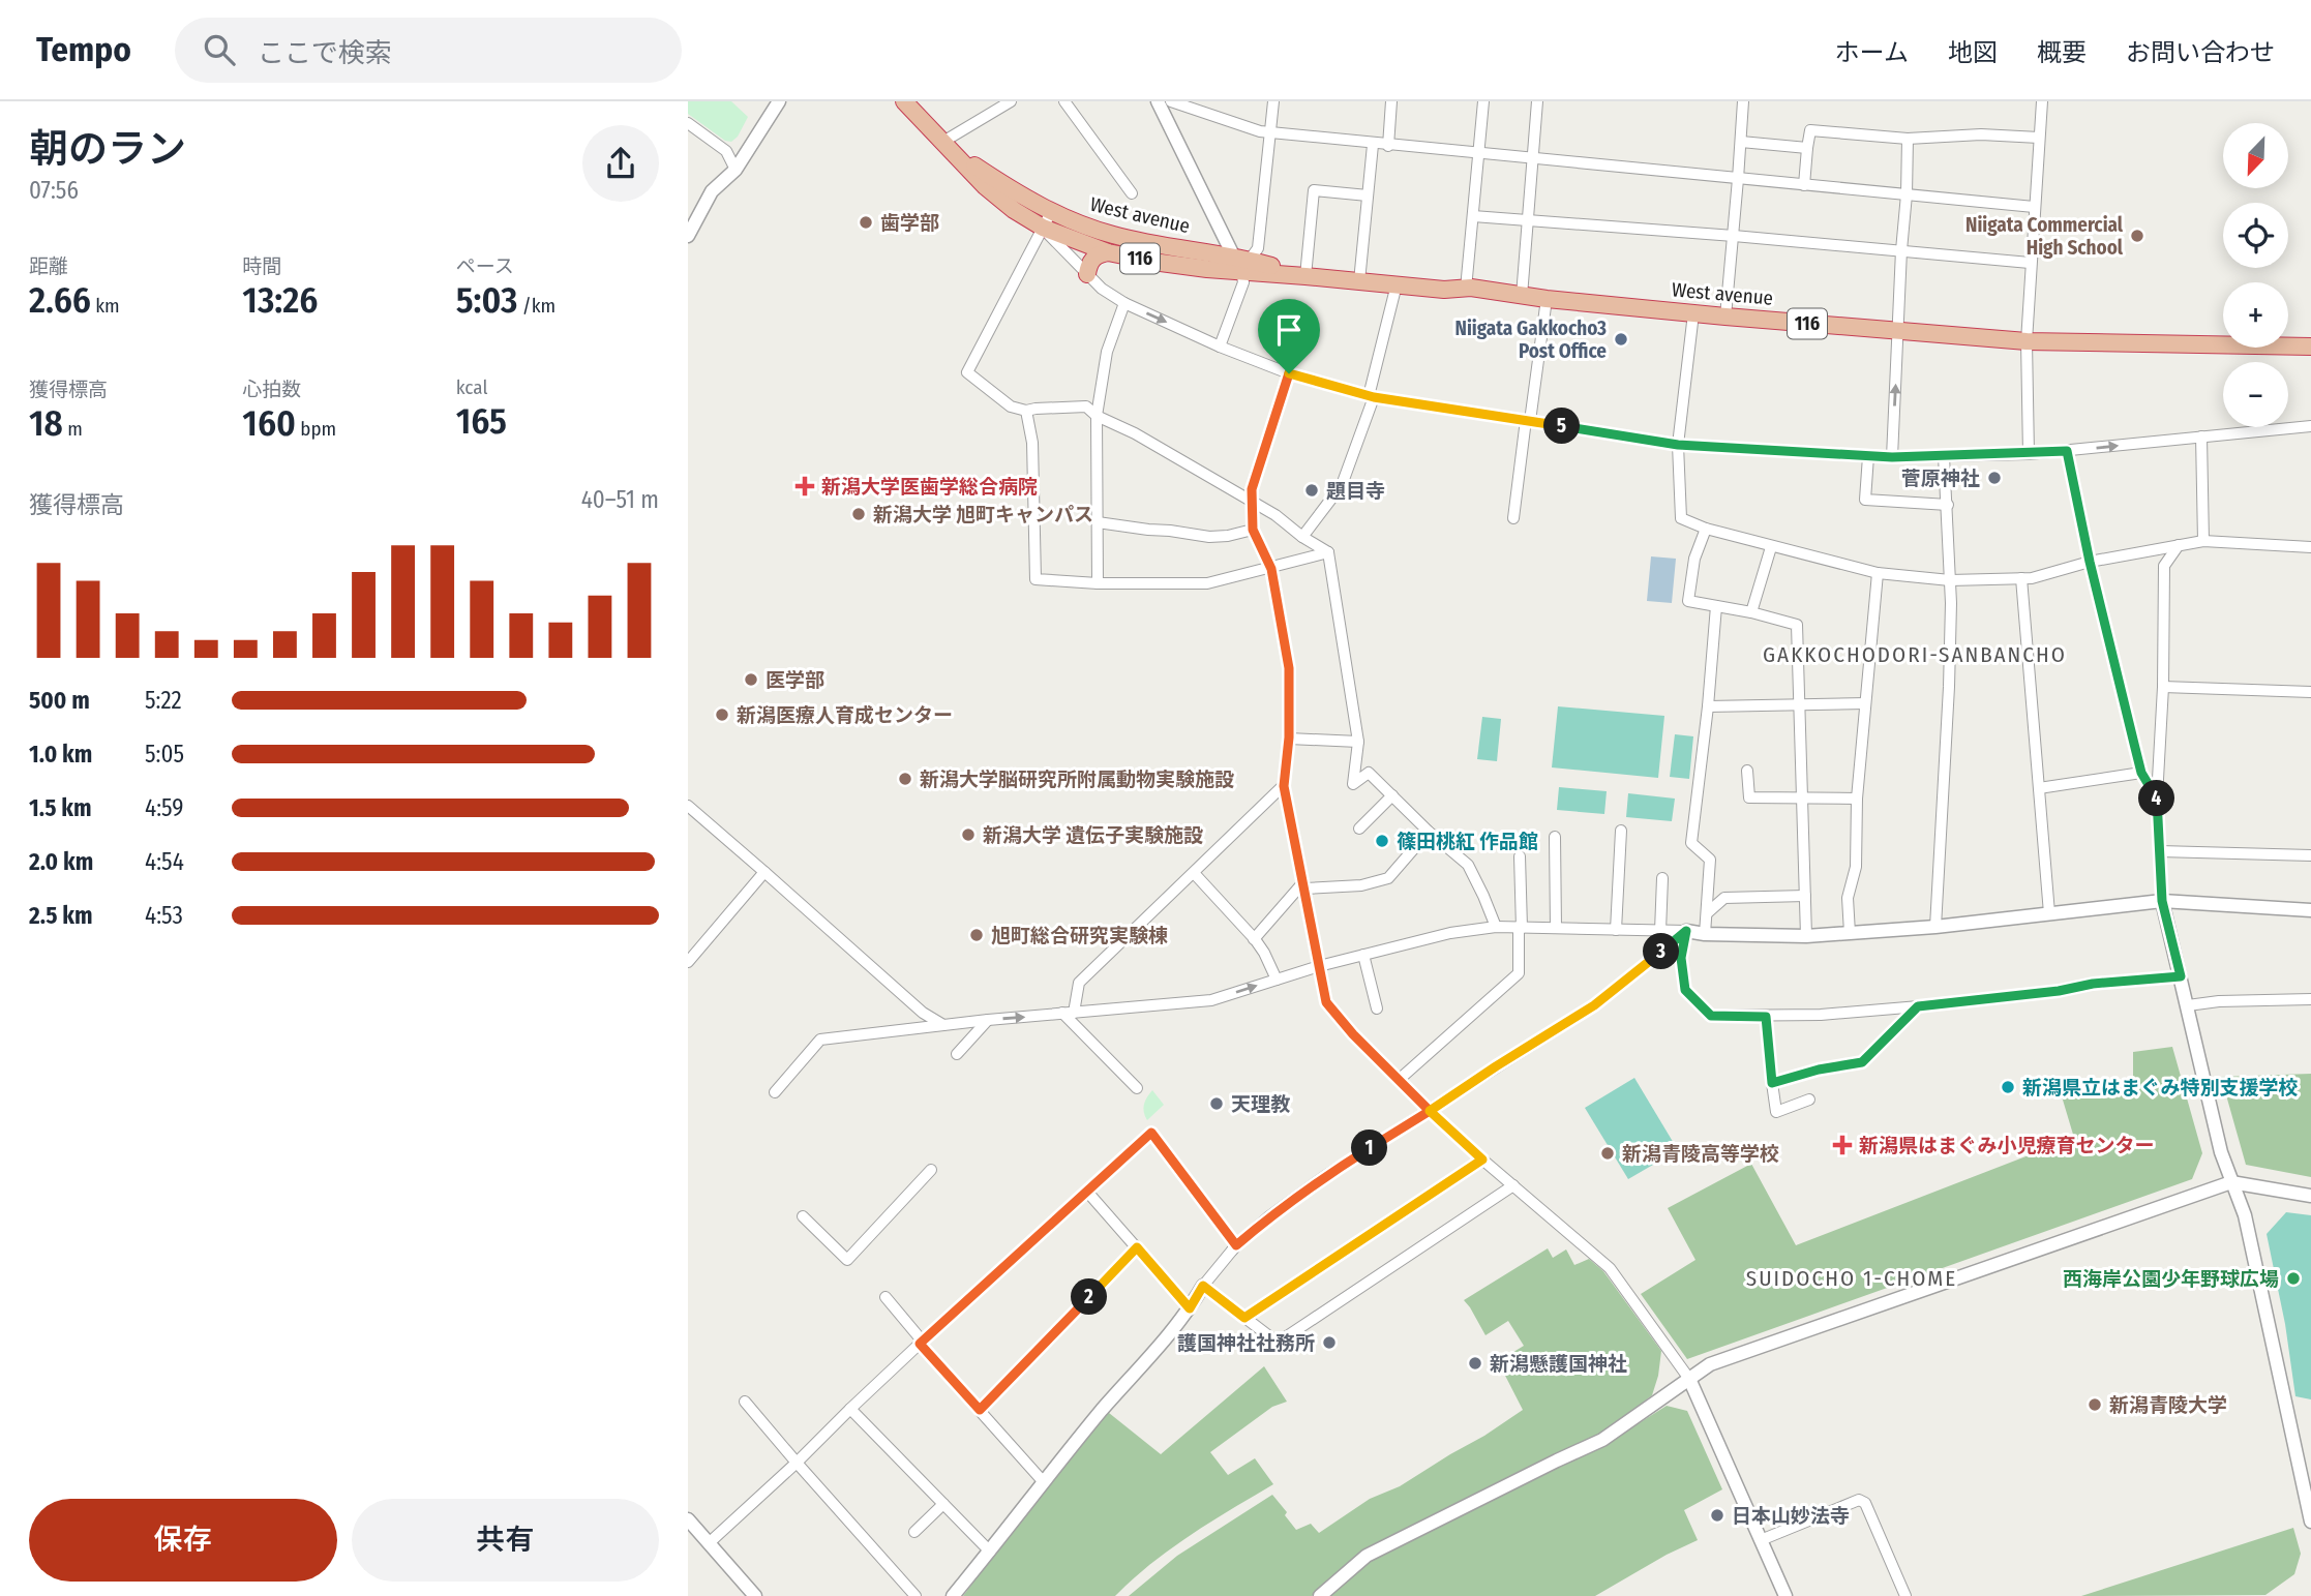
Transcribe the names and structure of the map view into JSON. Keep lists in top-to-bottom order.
{
  "streets": {
    "highway": ["West avenue", "116"]
  },
  "districts": ["GAKKOCHODORI-SANBANCHO", "SUIDOCHO 1-CHOME"],
  "places": {
    "other": [
      "歯学部",
      "Niigata Commercial High School",
      "Niigata Gakkocho3 Post Office",
      "菅原神社",
      "題目寺",
      "新潟大学 旭町キャンパス",
      "医学部",
      "新潟医療人育成センター",
      "新潟大学脳研究所附属動物実験施設",
      "新潟大学 遺伝子実験施設",
      "篠田桃紅 作品館",
      "旭町総合研究実験棟",
      "新潟県立はまぐみ特別支援学校",
      "天理教",
      "新潟青陵高等学校",
      "西海岸公園少年野球広場",
      "護国神社社務所",
      "新潟懸護国神社",
      "新潟青陵大学",
      "日本山妙法寺"
    ],
    "health": ["新潟大学医歯学総合病院", "新潟県はまぐみ小児療育センター"]
  },
  "north": "bottom left",
  "page": {
    "header": "Tempo",
    "search": "ここで検索",
    "nav": [
      "ホーム",
      "地図",
      "概要",
      "お問い合わせ"
    ],
    "heading": ["朝のラン", "07:56"],
    "map_buttons": ["+", "−"],
    "stats": [
      ["距離", "2.66 km"],
      ["時間", "13:26"],
      ["ペース", "5:03 /km"],
      ["獲得標高", "18 m"],
      ["心拍数", "160 bpm"],
      ["kcal", "165"]
    ],
    "pins": [
      "5",
      "4",
      "3",
      "1",
      "2"
    ],
    "chart": ["獲得標高", "40–51 m"],
    "list": [
      {
        "name": "500 m",
        "note": "5:22"
      },
      {
        "name": "1.0 km",
        "note": "5:05"
      },
      {
        "name": "1.5 km",
        "note": "4:59"
      },
      {
        "name": "2.0 km",
        "note": "4:54"
      },
      {
        "name": "2.5 km",
        "note": "4:53"
      }
    ],
    "buttons": ["保存", "共有"]
  }
}
